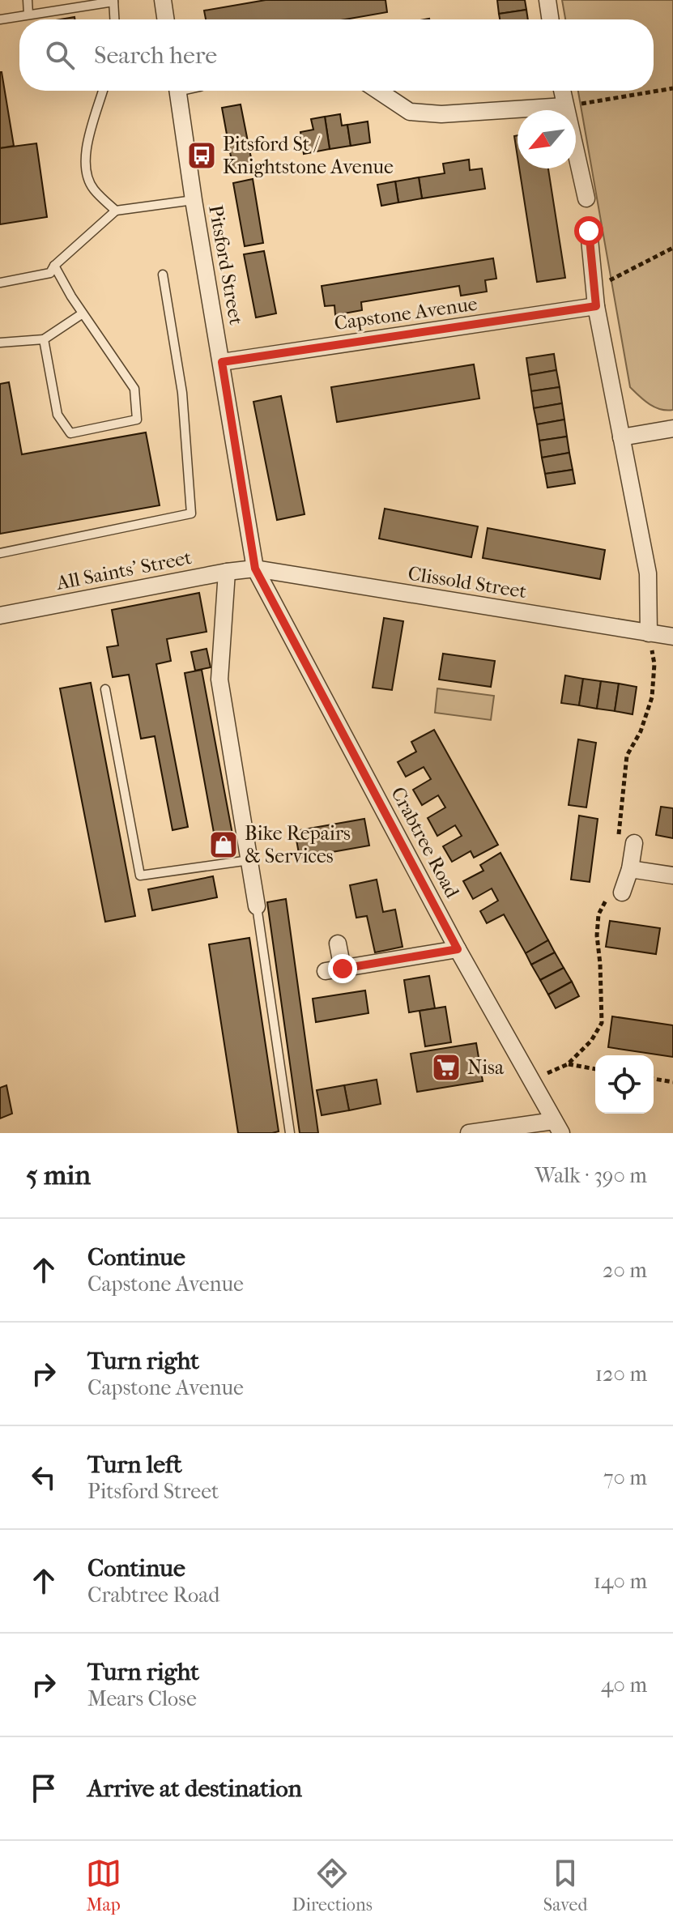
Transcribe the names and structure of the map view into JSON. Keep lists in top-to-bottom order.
{
  "streets": {
    "street": [
      "Pitsford Street",
      "Capstone Avenue",
      "All Saints' Street",
      "Clissold Street",
      "Crabtree Road"
    ]
  },
  "crossings": [
    ["Pitsford Street", "Capstone Avenue"],
    ["Pitsford Street", "All Saints' Street"],
    ["Pitsford Street", "Clissold Street"],
    ["Pitsford Street", "Crabtree Road"],
    ["All Saints' Street", "Clissold Street"],
    ["All Saints' Street", "Crabtree Road"],
    ["Clissold Street", "Crabtree Road"]
  ],
  "places": {
    "bus stop": ["Pitsford St / Knightstone Avenue"],
    "shop": ["Bike Repairs & Services"],
    "supermarket": ["Nisa"]
  },
  "north": "bottom left",
  "page": {
    "search": "Search here",
    "heading": ["5 min", "Walk · 390 m"],
    "list": [
      ["Continue", "Capstone Avenue", "20 m"],
      ["Turn right", "Capstone Avenue", "120 m"],
      ["Turn left", "Pitsford Street", "70 m"],
      ["Continue", "Crabtree Road", "140 m"],
      ["Turn right", "Mears Close", "40 m"],
      "Arrive at destination"
    ],
    "nav": ["Map", "Directions", "Saved"]
  }
}
